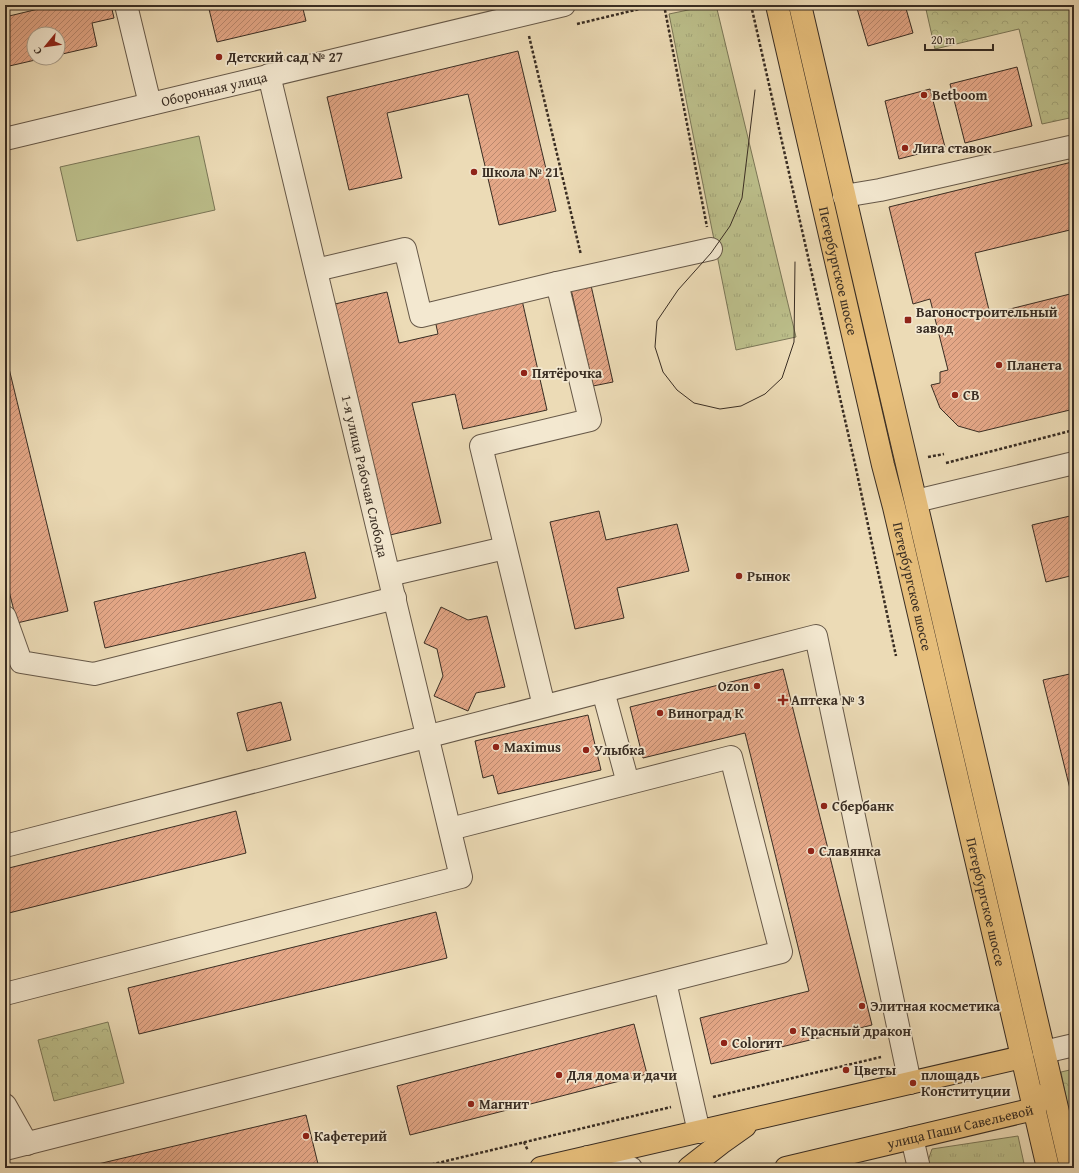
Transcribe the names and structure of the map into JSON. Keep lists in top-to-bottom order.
{
  "streets": {
    "main road": ["Петербургское шоссе", "улица Паши Савельевой"],
    "street": ["Оборонная улица", "1-я улица Рабочая Слобода"]
  },
  "crossings": [
    ["Оборонная улица", "1-я улица Рабочая Слобода"],
    ["Петербургское шоссе", "улица Паши Савельевой"]
  ],
  "places": {
    "other": [
      "Детский сад № 27",
      "Betboom",
      "Лига ставок",
      "Школа № 21",
      "Планета",
      "Пятёрочка",
      "СВ",
      "Рынок",
      "Ozon",
      "Виноград К",
      "Maximus",
      "Улыбка",
      "Сбербанк",
      "Славянка",
      "Элитная косметика",
      "Красный дракон",
      "Colorит",
      "Цветы",
      "Для дома и дачи",
      "площадь Конституции",
      "Магнит",
      "Кафетерий"
    ],
    "transit": ["Вагоностроительный завод"],
    "health": ["Аптека № 3"]
  },
  "scale_bar": "20 m",
  "north": "bottom left"
}
